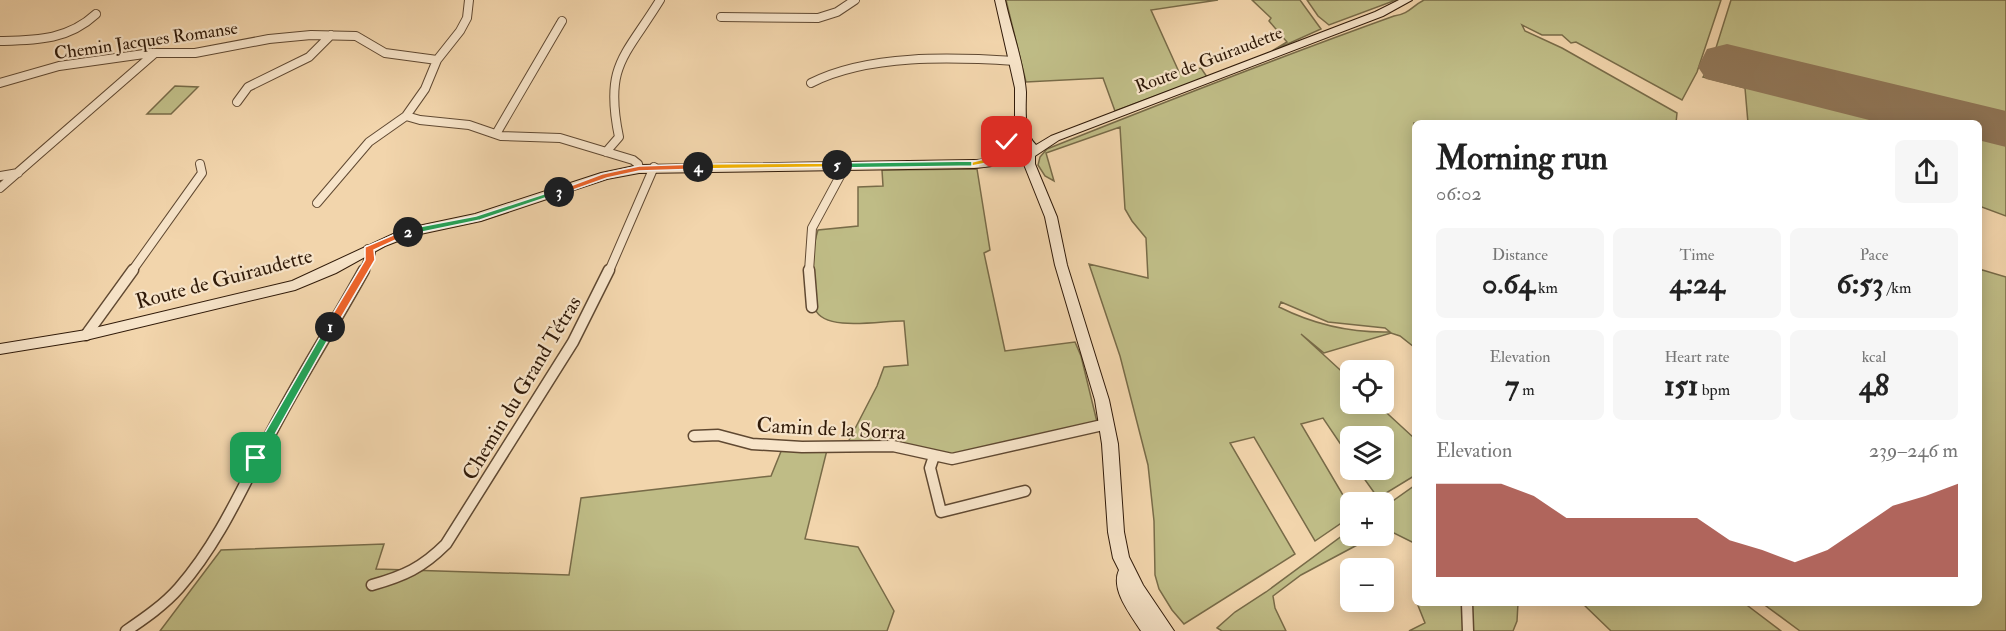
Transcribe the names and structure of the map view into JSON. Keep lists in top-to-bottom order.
{
  "streets": {
    "street": [
      "Chemin Jacques Romanse",
      "Route de Guiraudette",
      "Chemin du Grand Tétras",
      "Camin de la Sorra"
    ]
  },
  "crossings": [
    ["Route de Guiraudette", "Chemin du Grand Tétras"]
  ],
  "page": {
    "heading": ["Morning run", "06:02"],
    "pins": [
      "5",
      "4",
      "3",
      "2",
      "1"
    ],
    "stats": [
      ["Distance", "0.64 km"],
      ["Time", "4:24"],
      ["Pace", "6:53 /km"],
      ["Elevation", "7 m"],
      ["Heart rate", "151 bpm"],
      ["kcal", "48"]
    ],
    "map_buttons": ["+", "−"],
    "chart": ["Elevation", "239–246 m"]
  }
}
